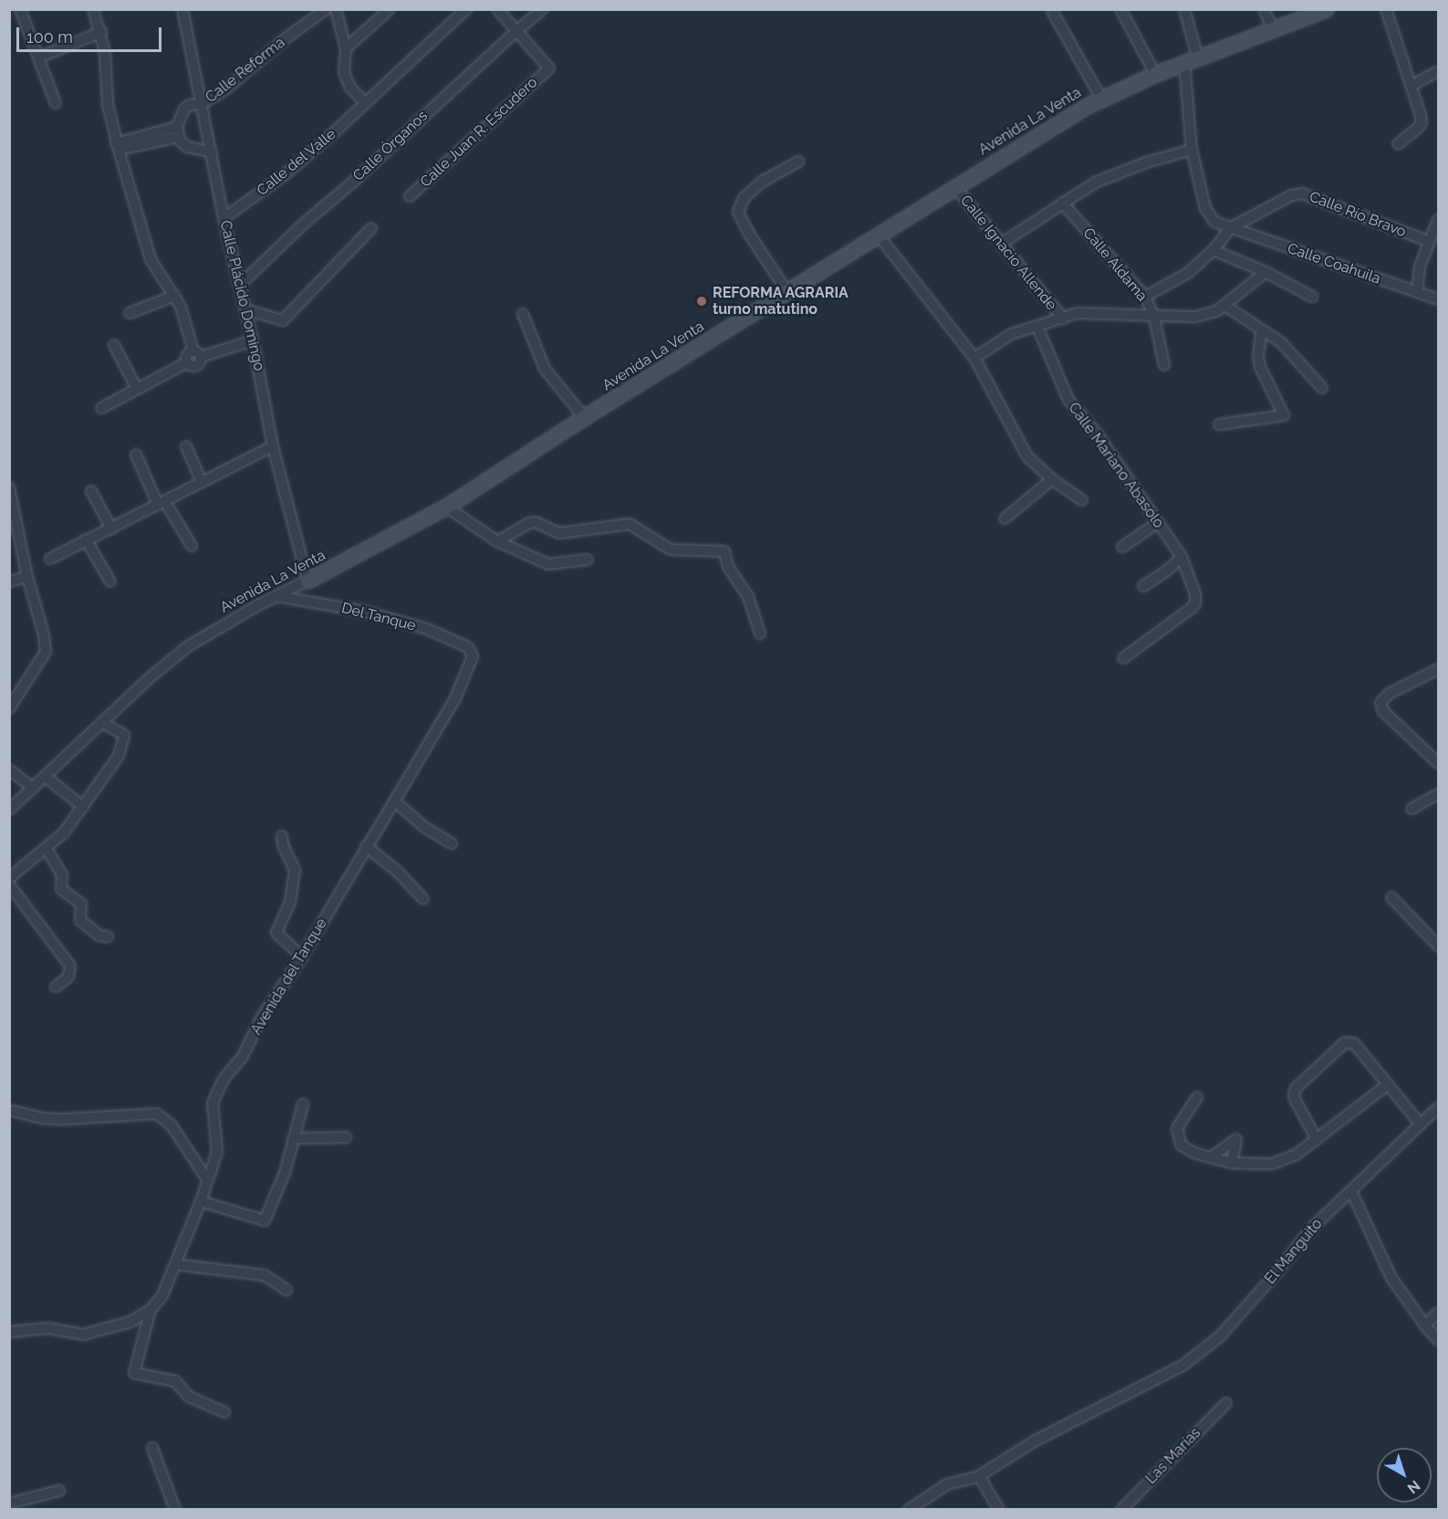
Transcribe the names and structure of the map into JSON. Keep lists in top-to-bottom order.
{
  "streets": {
    "main road": ["Avenida La Venta"],
    "street": [
      "Calle Reforma",
      "Calle Juan R. Escudero",
      "Calle Órganos",
      "Calle del Valle",
      "Calle Río Bravo",
      "Calle Ignacio Allende",
      "Calle Coahuila",
      "Calle Aldama",
      "Calle Plácido Domingo",
      "Calle Mariano Abasolo",
      "Del Tanque",
      "Avenida del Tanque",
      "El Manguito",
      "Las Marías"
    ]
  },
  "crossings": [
    ["Calle Reforma", "Calle Plácido Domingo"],
    ["Avenida La Venta", "Calle Ignacio Allende"],
    ["Avenida La Venta", "Calle Coahuila"],
    ["Avenida La Venta", "Calle Plácido Domingo"],
    ["Avenida La Venta", "Del Tanque"],
    ["Calle Juan R. Escudero", "Calle Órganos"],
    ["Calle Órganos", "Calle Plácido Domingo"],
    ["Calle del Valle", "Calle Plácido Domingo"],
    ["Calle Río Bravo", "Calle Coahuila"],
    ["Del Tanque", "Avenida del Tanque"]
  ],
  "places": ["REFORMA AGRARIA turno matutino"],
  "scale_bar": "100 m",
  "north": "bottom right"
}
